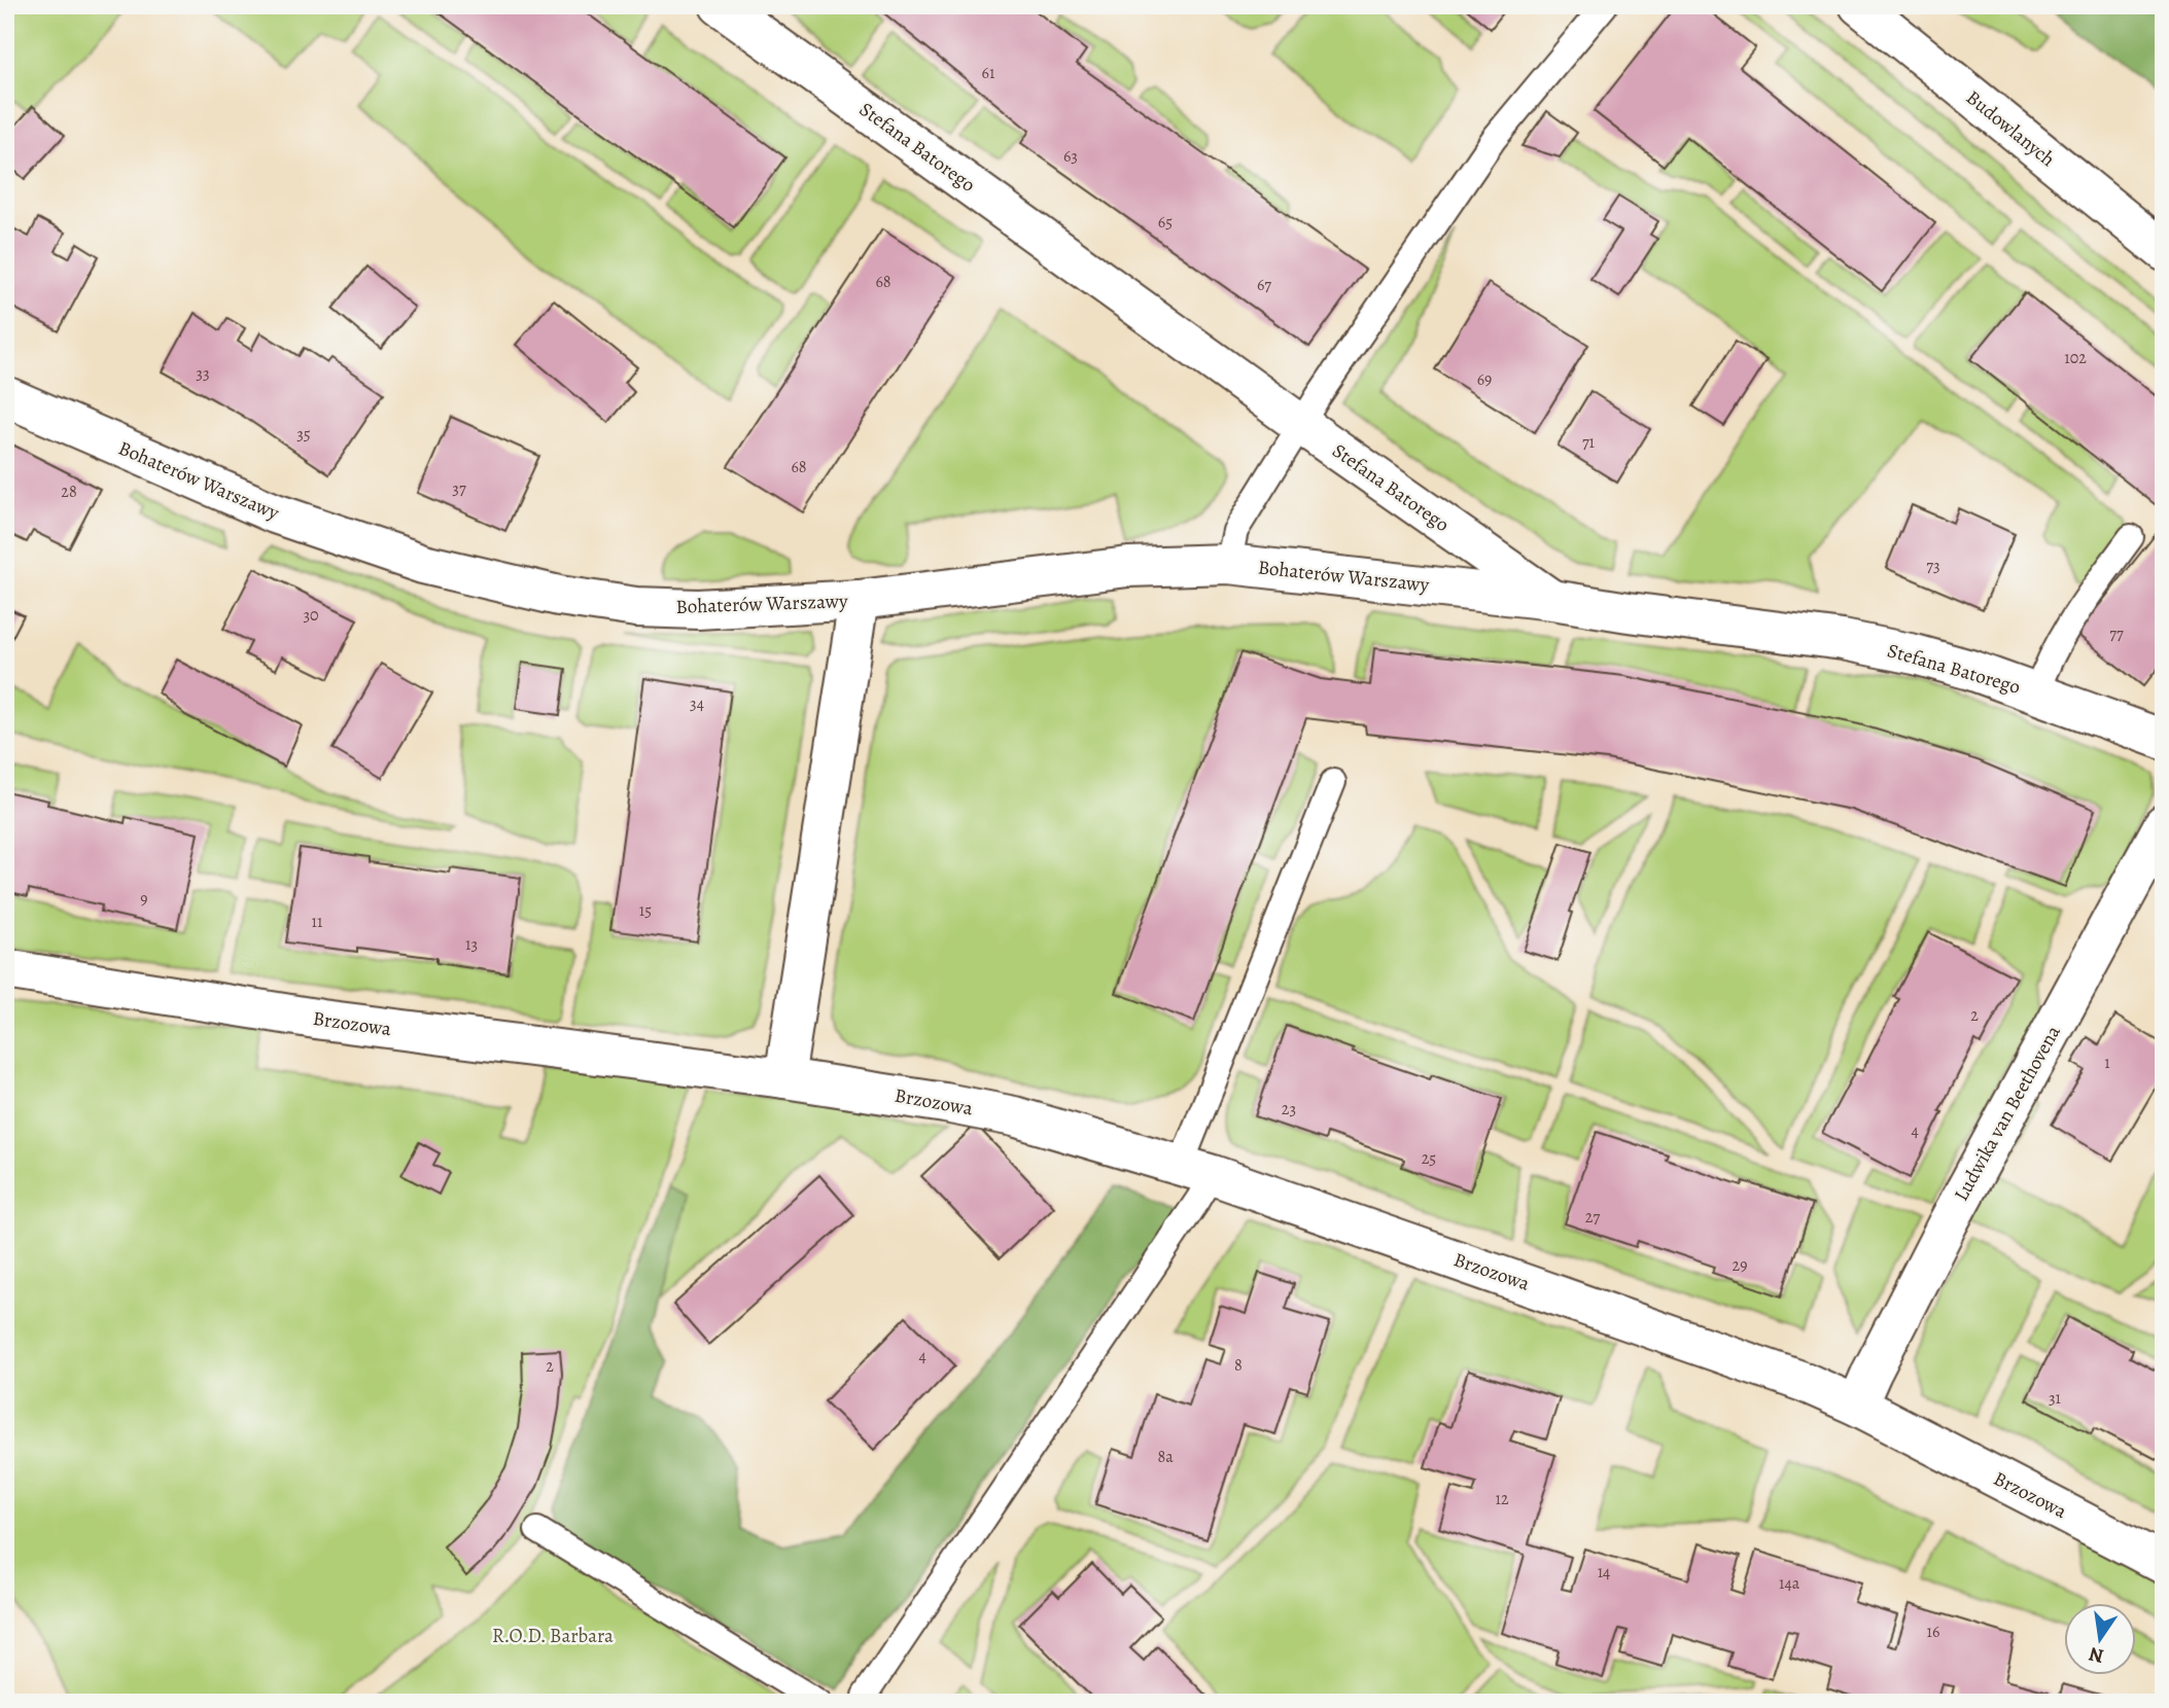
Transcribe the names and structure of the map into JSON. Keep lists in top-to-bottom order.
{
  "streets": {
    "street": [
      "Budowlanych",
      "Stefana Batorego",
      "Bohaterów Warszawy",
      "Brzozowa",
      "Ludwika van Beethovena"
    ]
  },
  "crossings": [
    ["Stefana Batorego", "Bohaterów Warszawy"],
    ["Brzozowa", "Ludwika van Beethovena"]
  ],
  "parks": ["R.O.D. Barbara"],
  "house_numbers": [
    "61",
    "63",
    "65",
    "68",
    "67",
    "102",
    "33",
    "69",
    "35",
    "71",
    "68",
    "37",
    "28",
    "73",
    "30",
    "77",
    "34",
    "9",
    "15",
    "11",
    "13",
    "2",
    "1",
    "23",
    "4",
    "25",
    "27",
    "29",
    "4",
    "8",
    "2",
    "31",
    "8a",
    "12",
    "14",
    "14a",
    "16"
  ],
  "north": "bottom"
}
